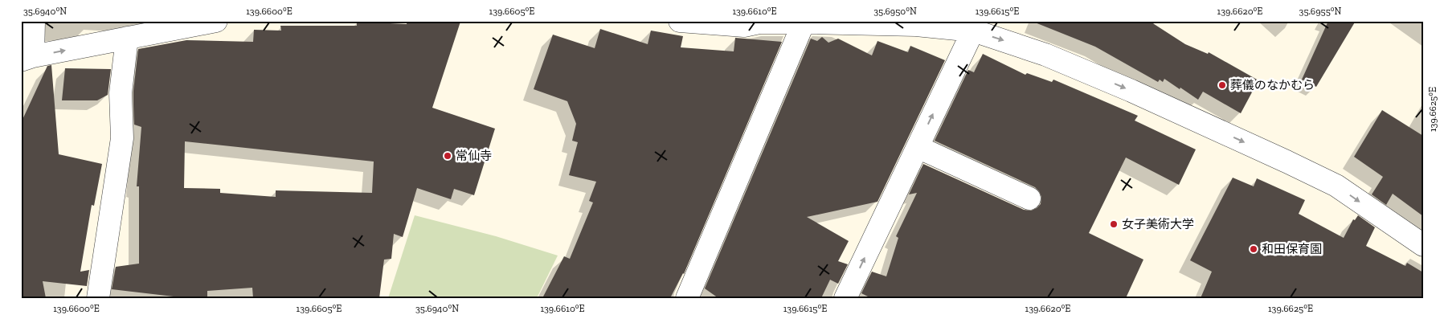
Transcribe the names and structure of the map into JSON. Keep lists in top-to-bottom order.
{
  "places": [
    "葬儀のなかむら",
    "常仙寺",
    "女子美術大学",
    "和田保育園"
  ],
  "coordinates": [
    "35.6940°N",
    "139.6600°E",
    "139.6605°E",
    "139.6610°E",
    "35.6950°N",
    "139.6615°E",
    "139.6620°E",
    "35.6955°N",
    "139.6625°E"
  ]
}
